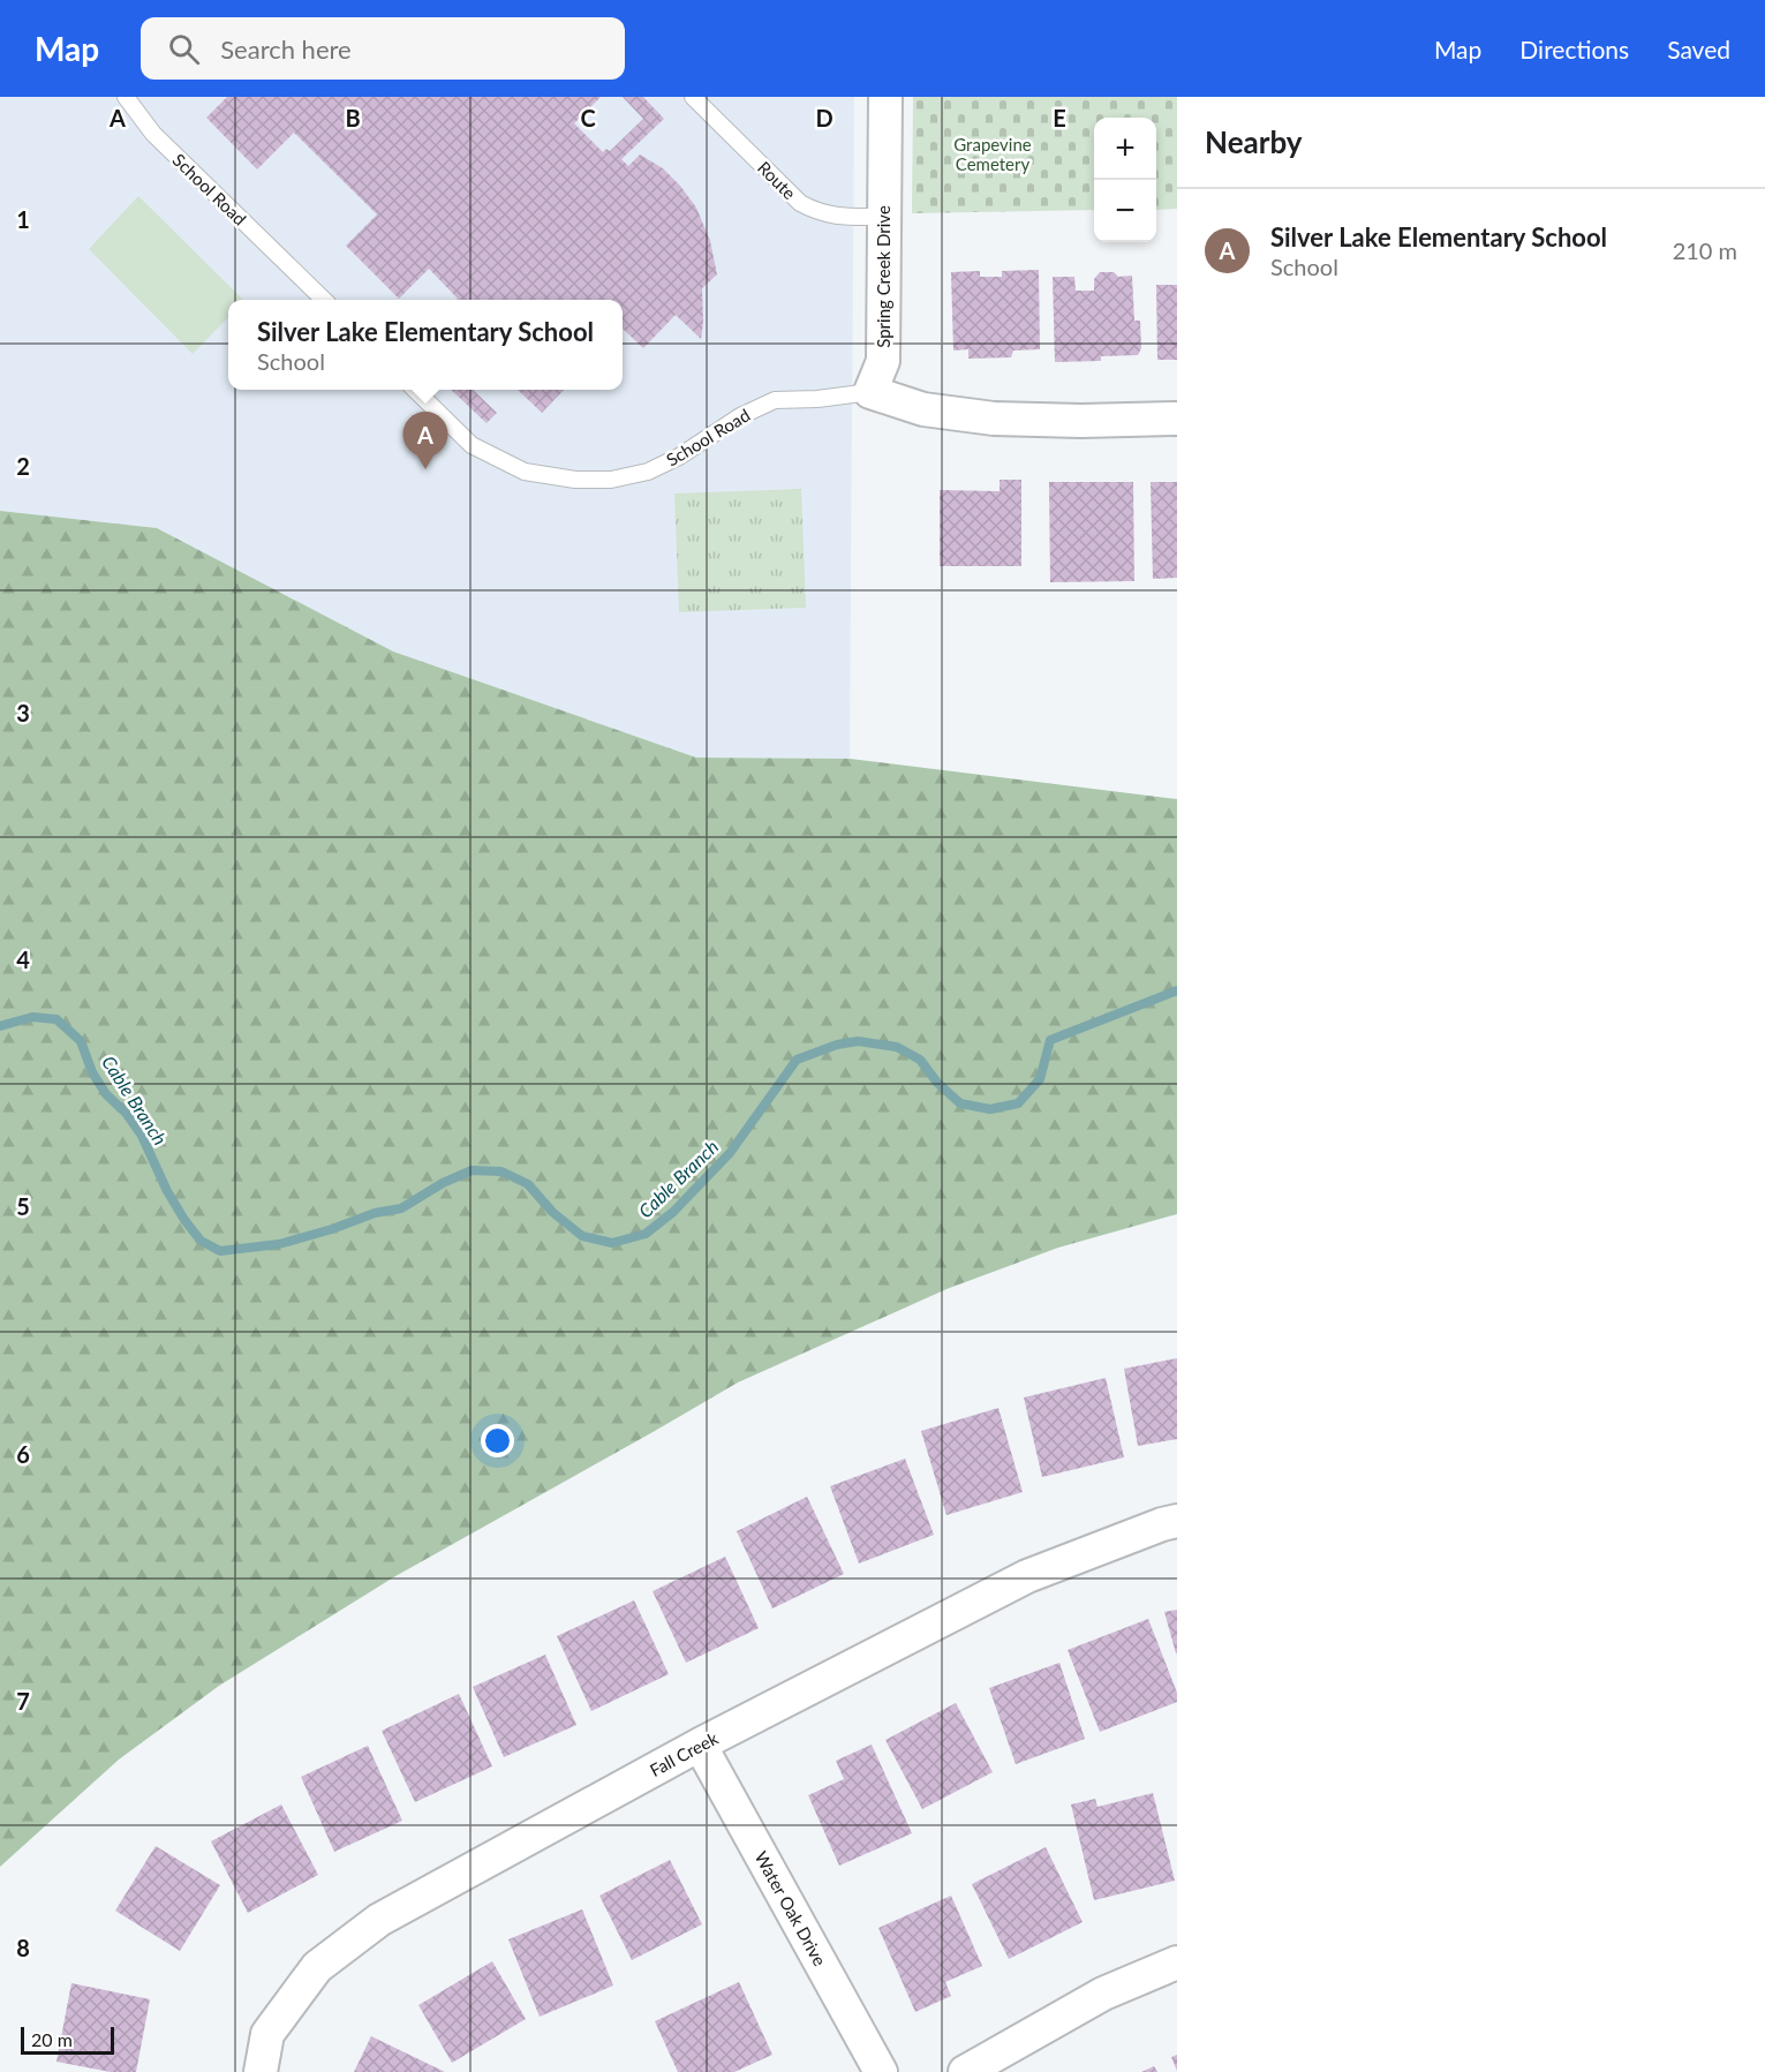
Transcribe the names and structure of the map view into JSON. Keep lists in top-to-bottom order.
{
  "streets": {
    "street": ["Spring Creek Drive", "Fall Creek", "Water Oak Drive"],
    "lane": ["Route", "School Road"]
  },
  "crossings": [
    ["Route", "Spring Creek Drive"],
    ["School Road", "Spring Creek Drive"],
    ["Fall Creek", "Water Oak Drive"]
  ],
  "water": ["Cable Branch"],
  "parks": ["Grapevine Cemetery"],
  "scale_bar": "20 m",
  "page": {
    "header": "Map",
    "search": "Search here",
    "nav": ["Map", "Directions", "Saved"],
    "heading": "Nearby",
    "map_buttons": ["+", "−"],
    "list": [
      {
        "mark": "A",
        "name": "Silver Lake Elementary School",
        "note": "School",
        "value": "210 m"
      }
    ],
    "popup": ["Silver Lake Elementary School", "School"],
    "pins": "A",
    "scale": "20 m"
  },
  "grid": {
    "columns": [
      "A",
      "B",
      "C",
      "D",
      "E"
    ],
    "rows": [
      "1",
      "2",
      "3",
      "4",
      "5",
      "6",
      "7",
      "8"
    ]
  }
}
